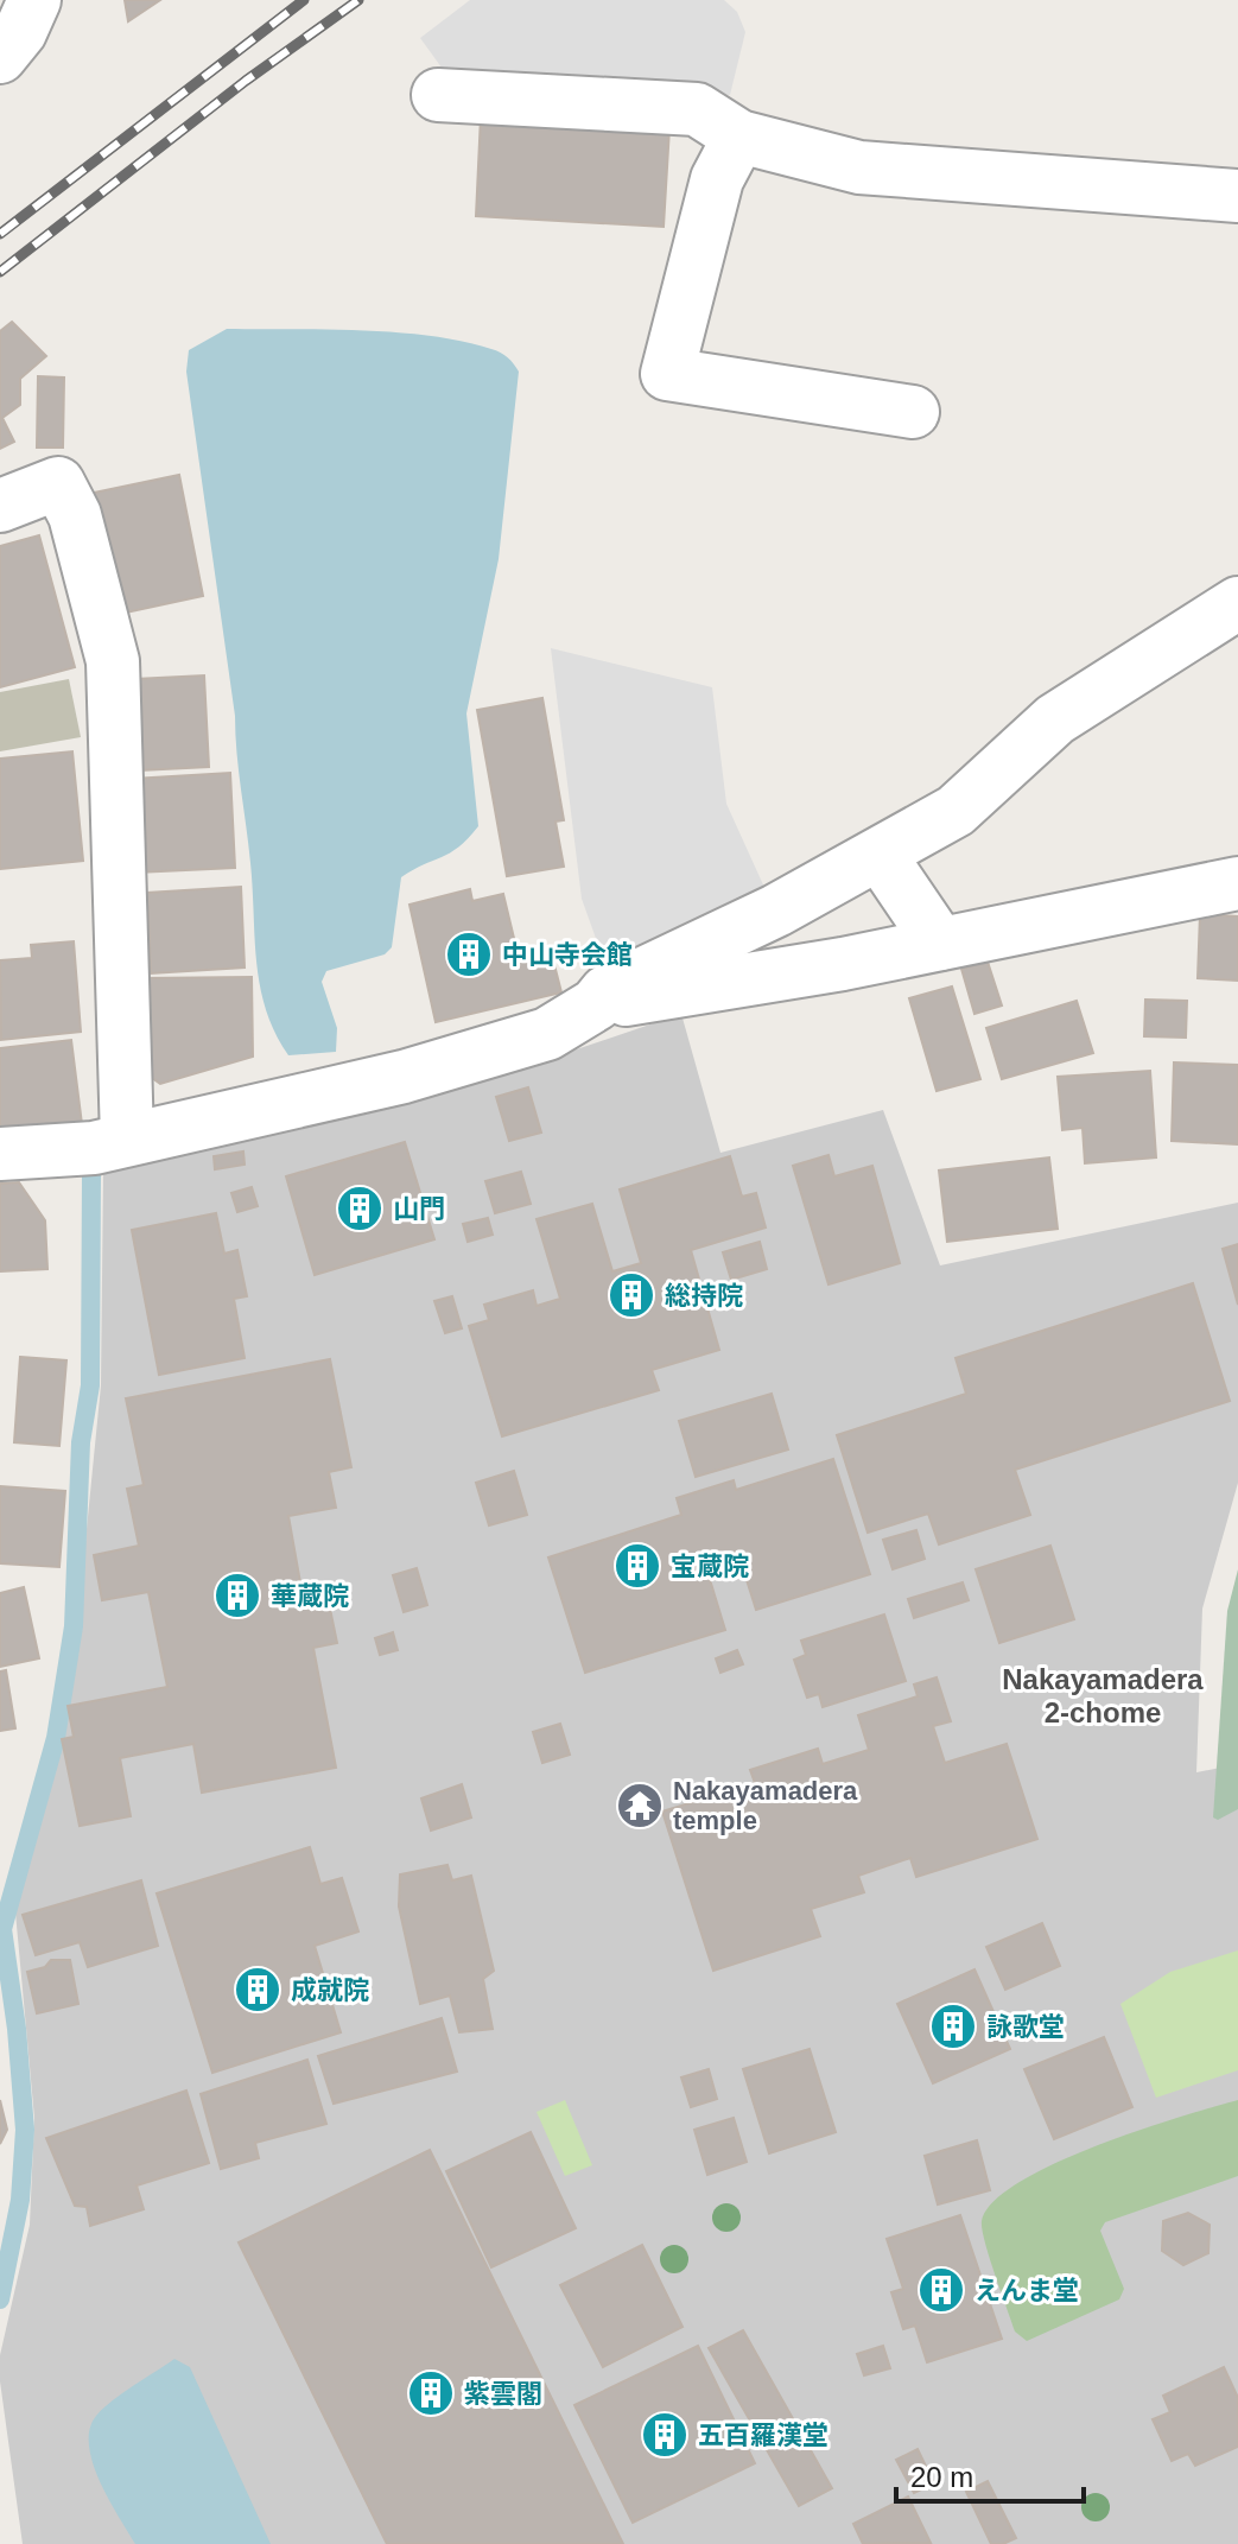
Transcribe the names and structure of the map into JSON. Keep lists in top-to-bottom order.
{
  "districts": ["Nakayamadera 2-chome"],
  "places": {
    "building": [
      "中山寺会館",
      "山門",
      "総持院",
      "宝蔵院",
      "華蔵院",
      "成就院",
      "詠歌堂",
      "えんま堂",
      "紫雲閣",
      "五百羅漢堂"
    ],
    "temple": ["Nakayamadera temple"]
  },
  "scale_bar": "20 m"
}
